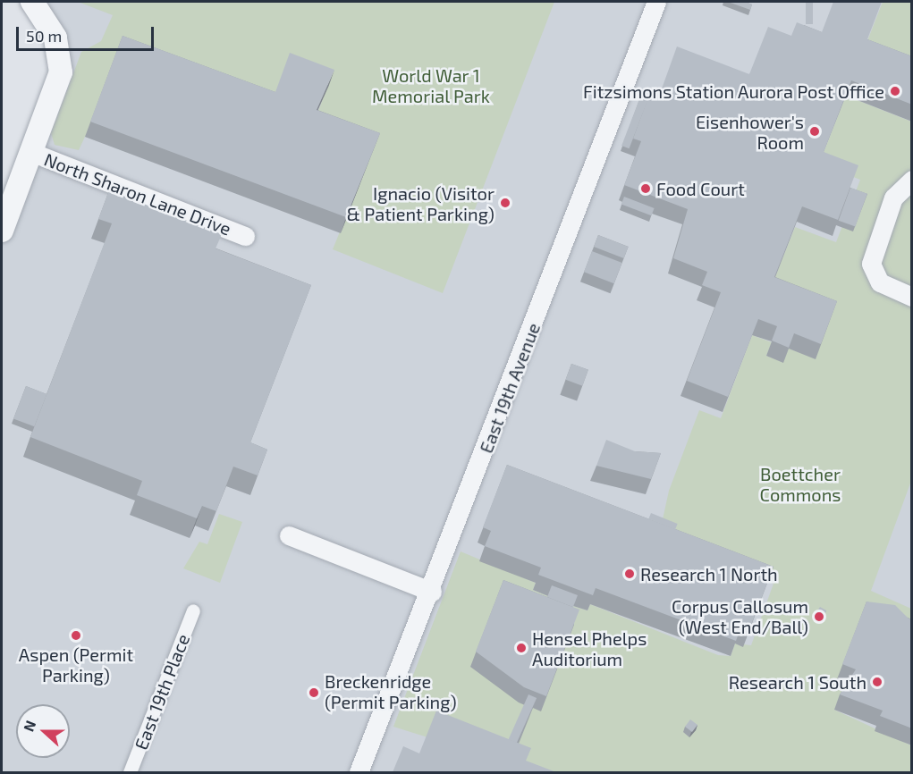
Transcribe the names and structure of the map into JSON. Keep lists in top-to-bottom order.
{
  "streets": {
    "street": ["North Sharon Lane Drive", "East 19th Avenue", "East 19th Place"]
  },
  "parks": ["World War 1 Memorial Park", "Boettcher Commons"],
  "places": [
    "Fitzsimons Station Aurora Post Office",
    "Eisenhower's Room",
    "Food Court",
    "Ignacio (Visitor & Patient Parking)",
    "Research 1 North",
    "Corpus Callosum (West End/Ball)",
    "Aspen (Permit Parking)",
    "Hensel Phelps Auditorium",
    "Research 1 South",
    "Breckenridge (Permit Parking)"
  ],
  "scale_bar": "50 m",
  "north": "left"
}
